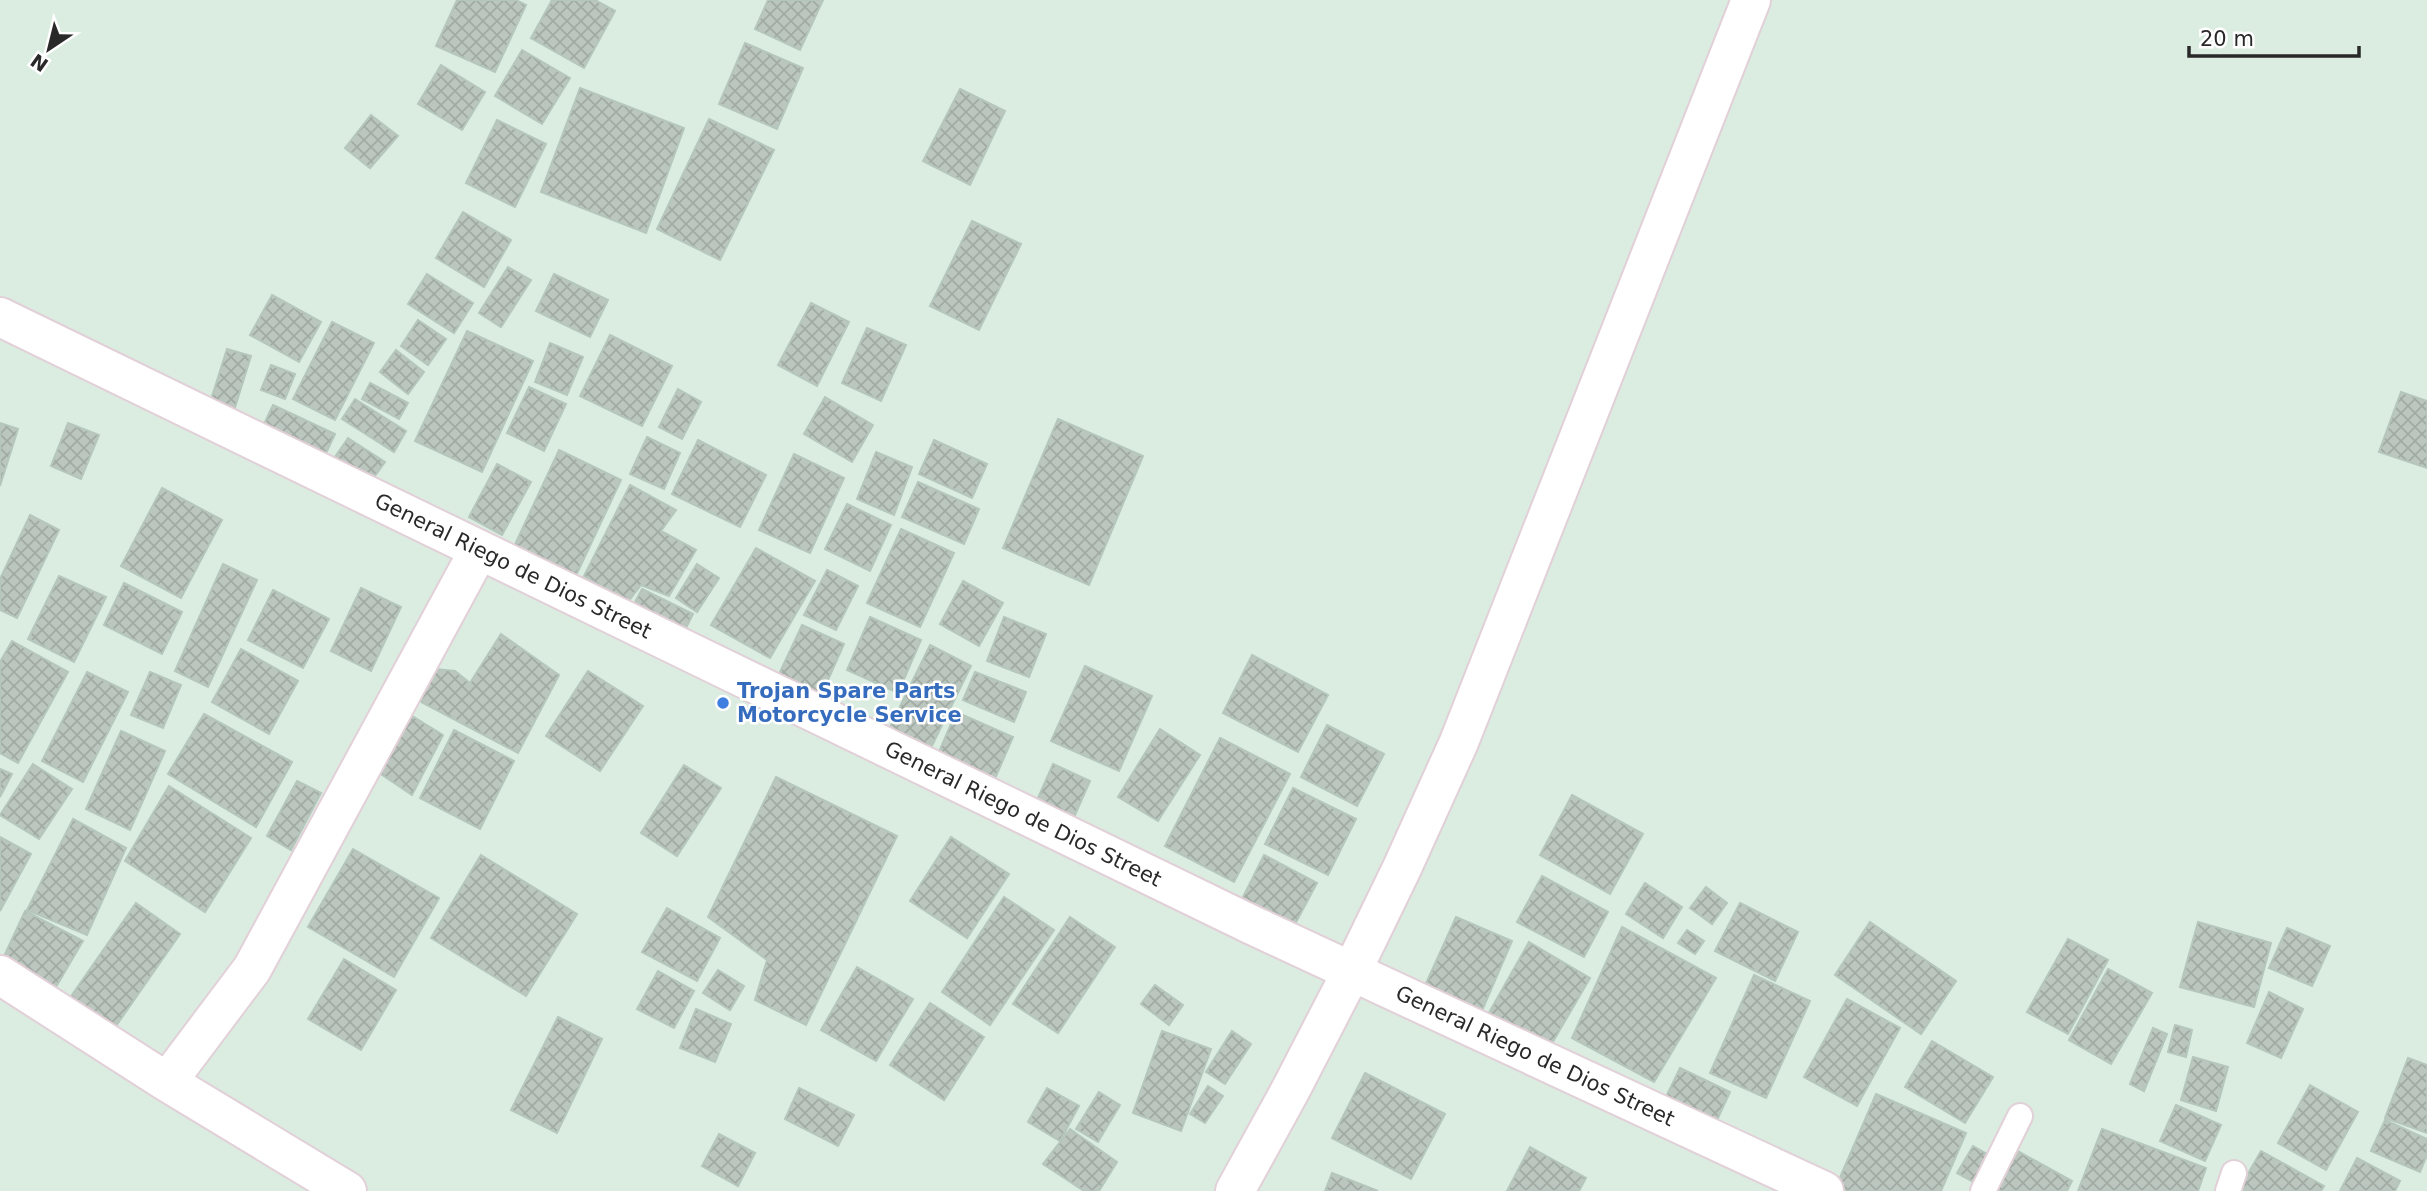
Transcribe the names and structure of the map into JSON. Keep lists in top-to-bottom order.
{
  "streets": {
    "street": ["General Riego de Dios Street"]
  },
  "places": ["Trojan Spare Parts Motorcycle Service"],
  "scale_bar": "20 m",
  "north": "bottom left"
}
